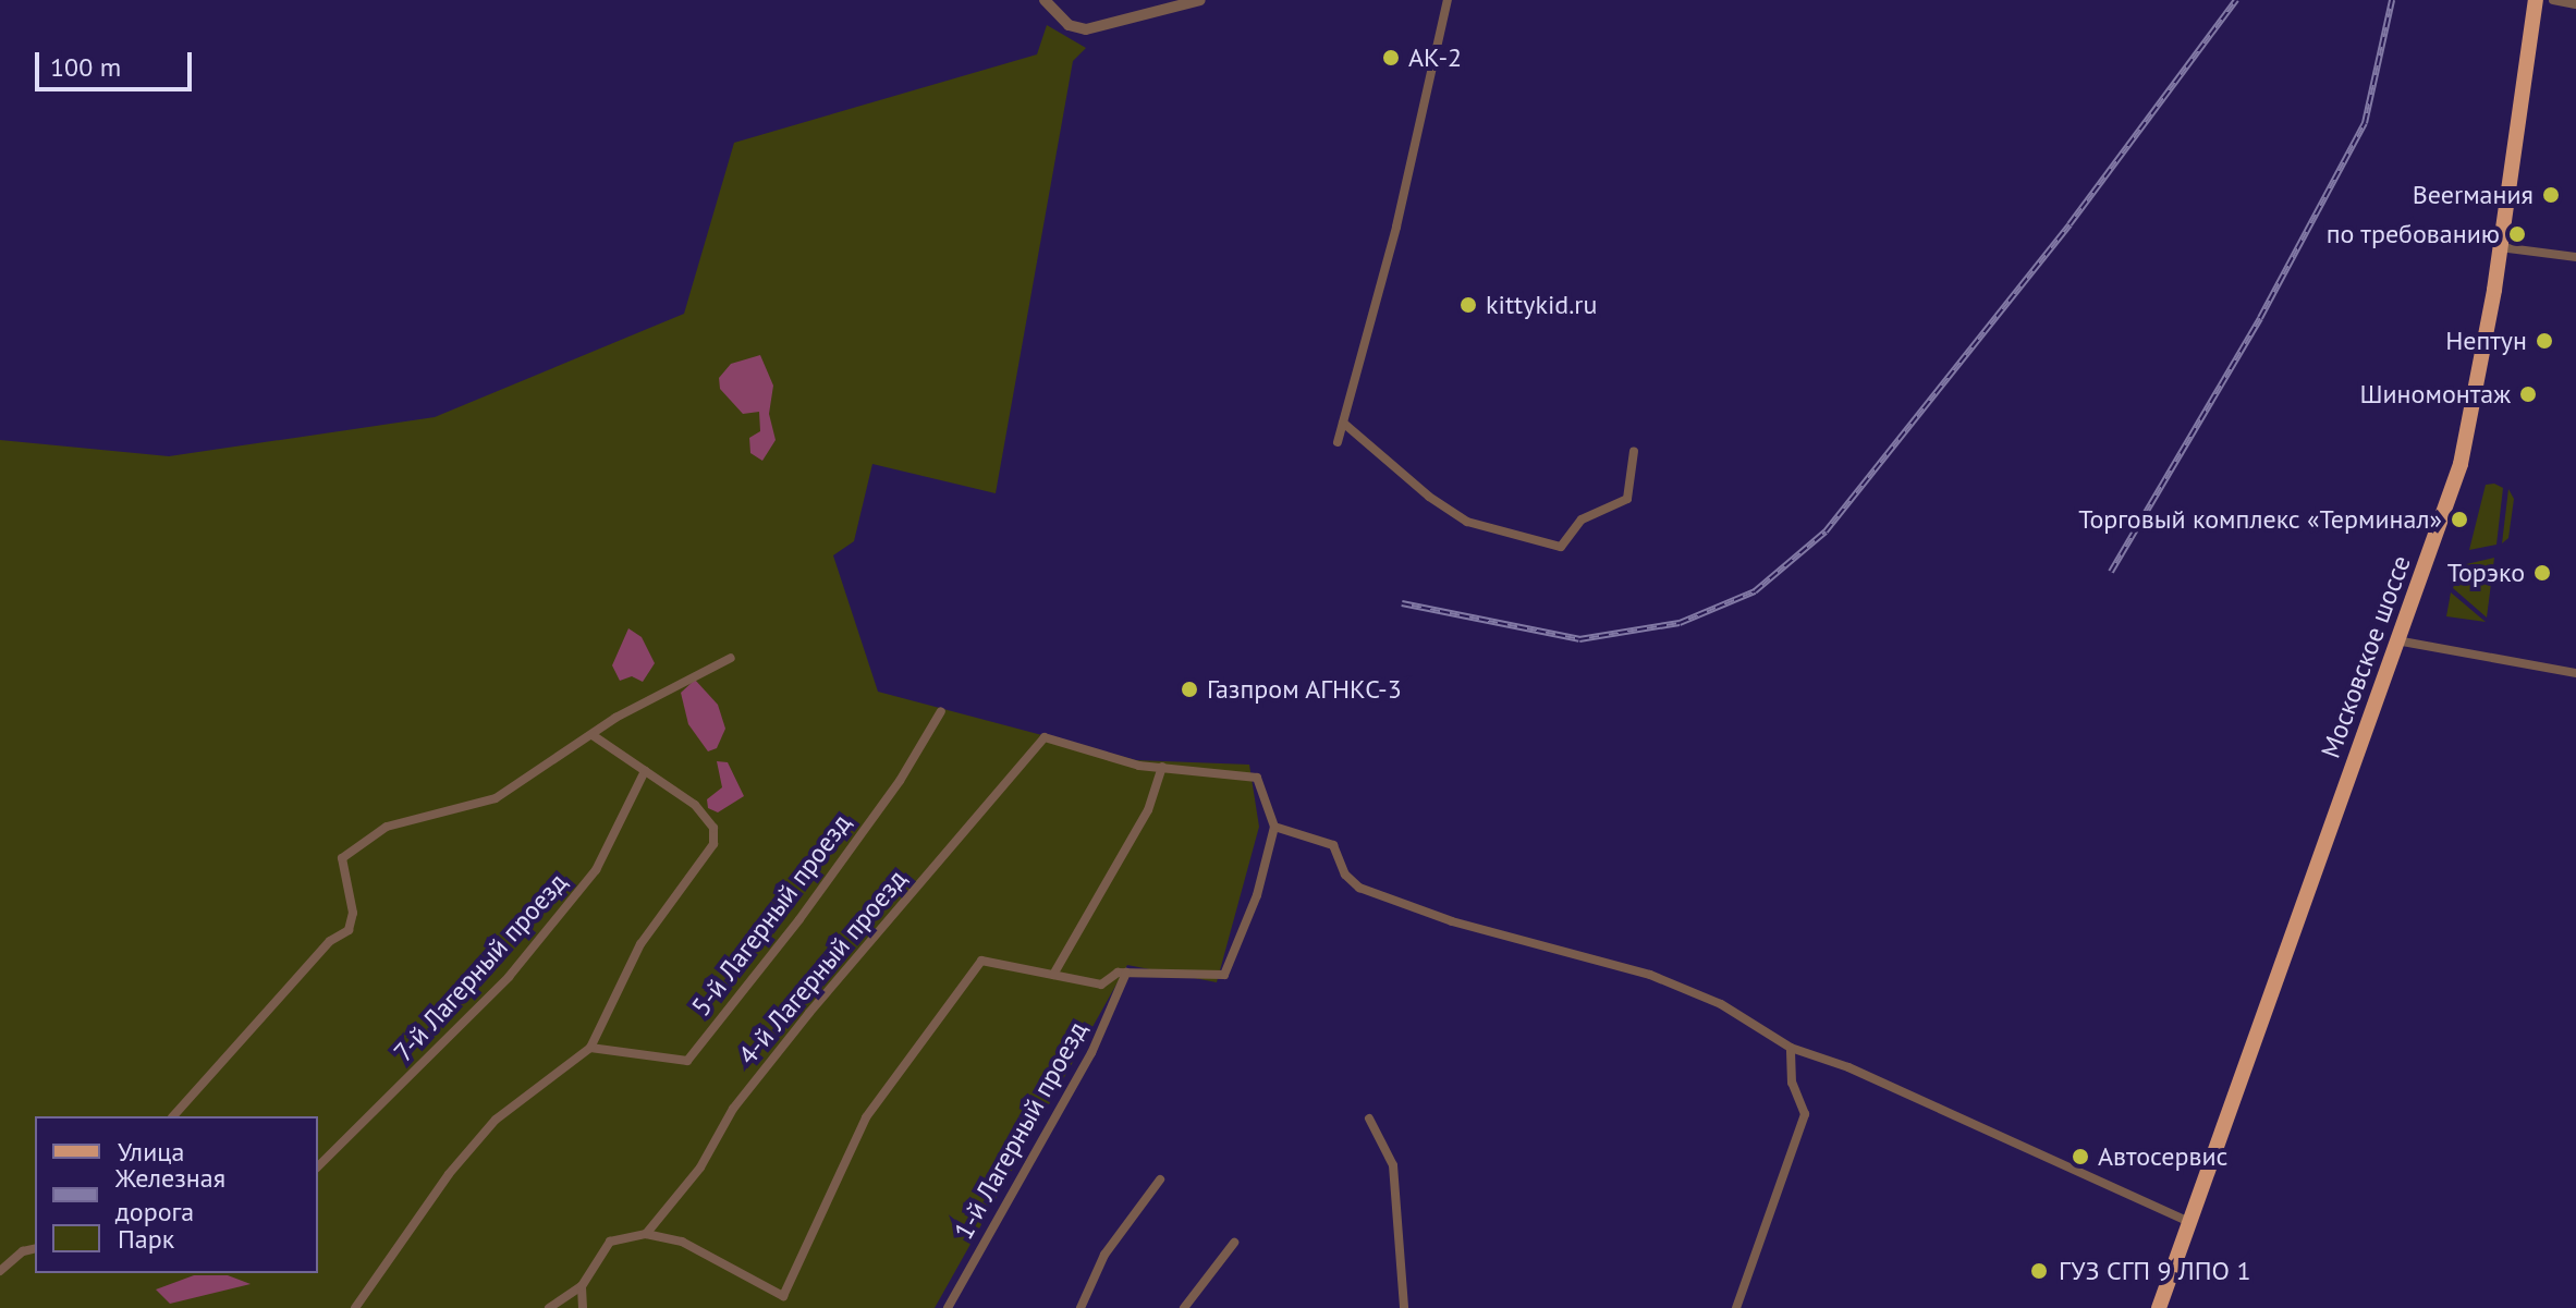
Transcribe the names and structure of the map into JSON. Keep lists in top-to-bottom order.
{
  "streets": {
    "main road": ["Московское шоссе"],
    "street": [
      "5-й Лагерный проезд",
      "7-й Лагерный проезд",
      "4-й Лагерный проезд",
      "1-й Лагерный проезд"
    ]
  },
  "places": [
    "АК-2",
    "Beerмания",
    "по требованию",
    "kittykid.ru",
    "Нептун",
    "Шиномонтаж",
    "Торговый комплекс «Терминал»",
    "Торэко",
    "Газпром АГНКС-3",
    "Автосервис",
    "ГУЗ СГП 9 ЛПО 1"
  ],
  "legend": ["Улица", "Железная дорога", "Парк"],
  "scale_bar": "100 m"
}
